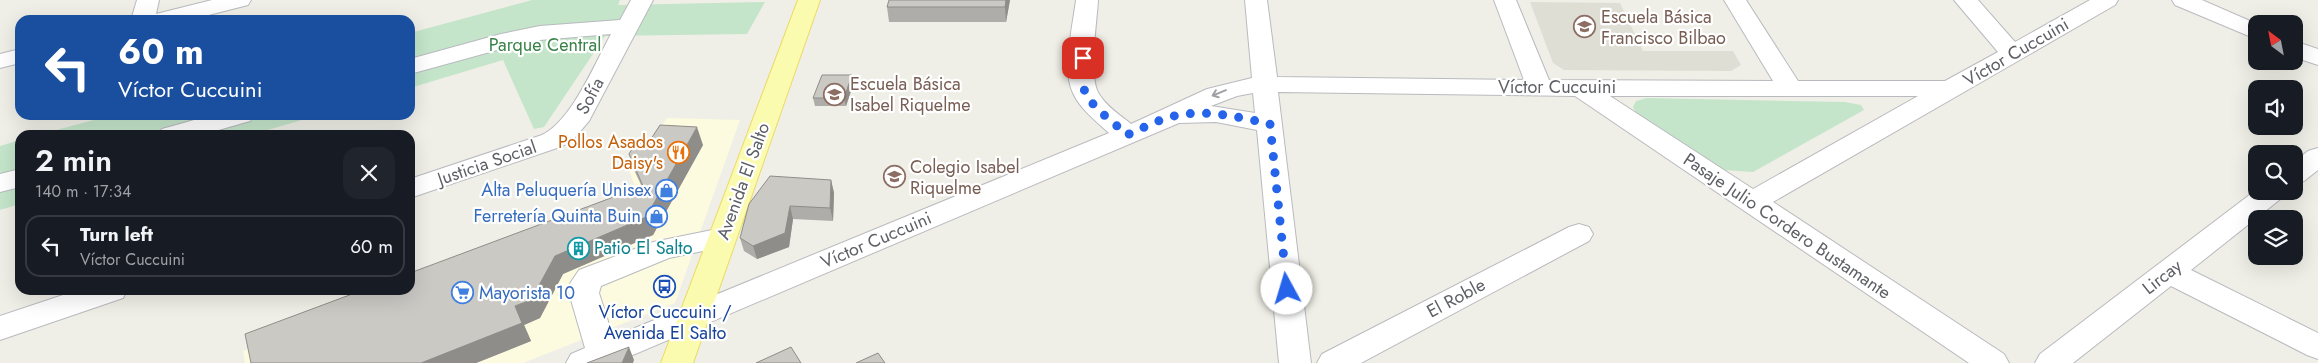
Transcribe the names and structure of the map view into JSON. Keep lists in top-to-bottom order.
{
  "streets": {
    "main road": ["Avenida El Salto"],
    "street": [
      "Víctor Cuccuini",
      "Sofía",
      "Justicia Social",
      "Pasaje Julio Cordero Bustamante",
      "Lircay",
      "El Roble"
    ]
  },
  "crossings": [
    ["Víctor Cuccuini", "Avenida El Salto"],
    ["Víctor Cuccuini", "Pasaje Julio Cordero Bustamante"],
    ["Sofía", "Justicia Social"]
  ],
  "parks": ["Parque Central"],
  "places": {
    "school or university": ["Escuela Básica Francisco Bilbao", "Escuela Básica Isabel Riquelme", "Colegio Isabel Riquelme"],
    "restaurant": ["Pollos Asados Daisy's"],
    "shop": ["Alta Peluquería Unisex", "Ferretería Quinta Buin"],
    "building": ["Patio El Salto"],
    "bus stop": ["Víctor Cuccuini / Avenida El Salto"],
    "supermarket": ["Mayorista 10"]
  },
  "north": "top left",
  "page": {
    "turn": ["60 m", "Víctor Cuccuini"],
    "heading": ["2 min", "140 m · 17:34"],
    "list": [
      {
        "name": "Turn left",
        "note": "Víctor Cuccuini",
        "value": "60 m"
      }
    ]
  }
}
